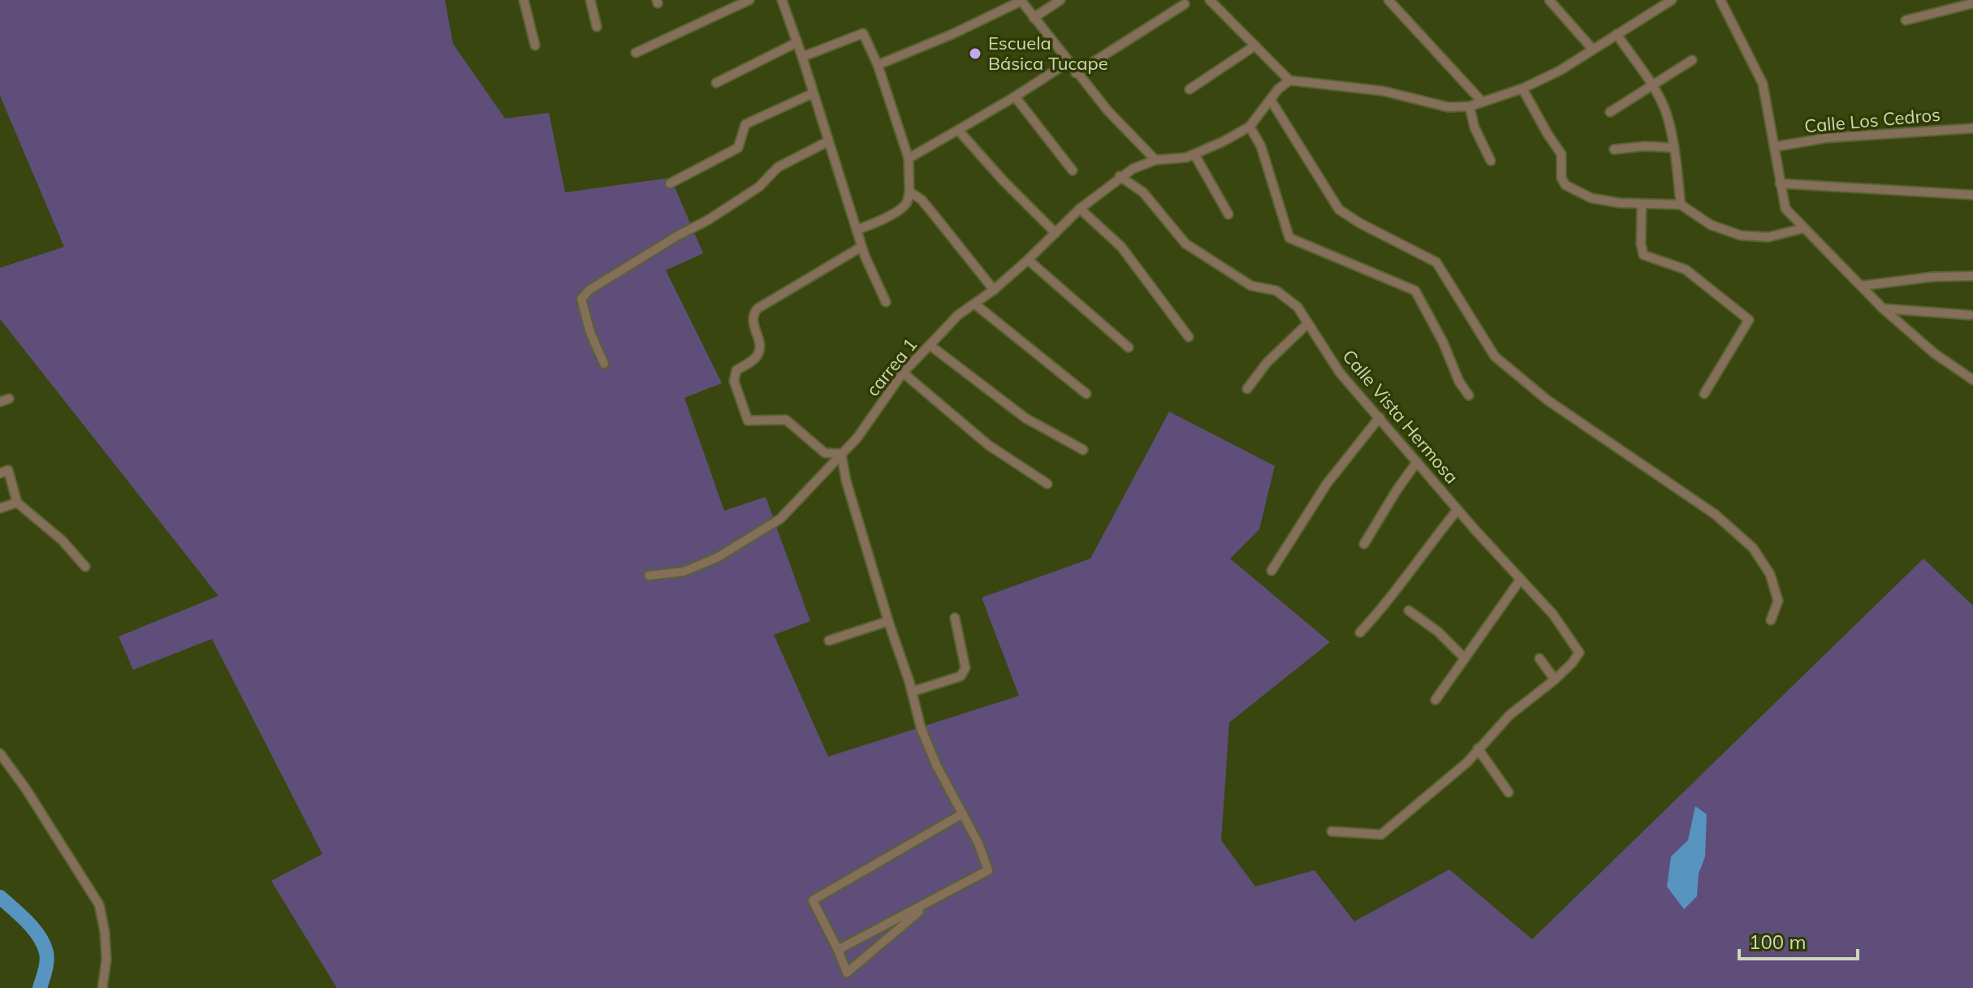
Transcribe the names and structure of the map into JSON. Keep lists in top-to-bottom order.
{
  "streets": {
    "street": ["Calle Los Cedros", "carrea 1", "Calle Vista Hermosa"]
  },
  "crossings": [
    ["carrea 1", "Calle Vista Hermosa"]
  ],
  "places": ["Escuela Básica Tucape"],
  "scale_bar": "100 m"
}
